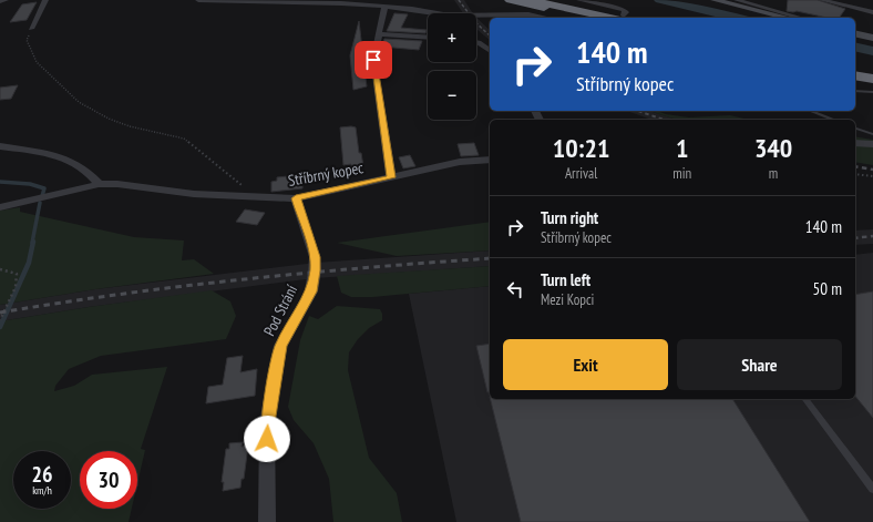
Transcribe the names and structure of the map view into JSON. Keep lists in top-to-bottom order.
{
  "streets": {
    "street": ["Stříbrný kopec", "Pod Strání"]
  },
  "crossings": [
    ["Stříbrný kopec", "Pod Strání"]
  ],
  "page": {
    "map_buttons": ["+", "−"],
    "turn": ["140 m", "Stříbrný kopec"],
    "eta": [
      "10:21",
      "Arrival",
      "1",
      "min",
      "340",
      "m"
    ],
    "list": [
      {
        "name": "Turn right",
        "note": "Stříbrný kopec",
        "value": "140 m"
      },
      {
        "name": "Turn left",
        "note": "Mezi Kopci",
        "value": "50 m"
      }
    ],
    "buttons": ["Exit", "Share"],
    "speed": "26 km/h",
    "limit": "30"
  }
}
